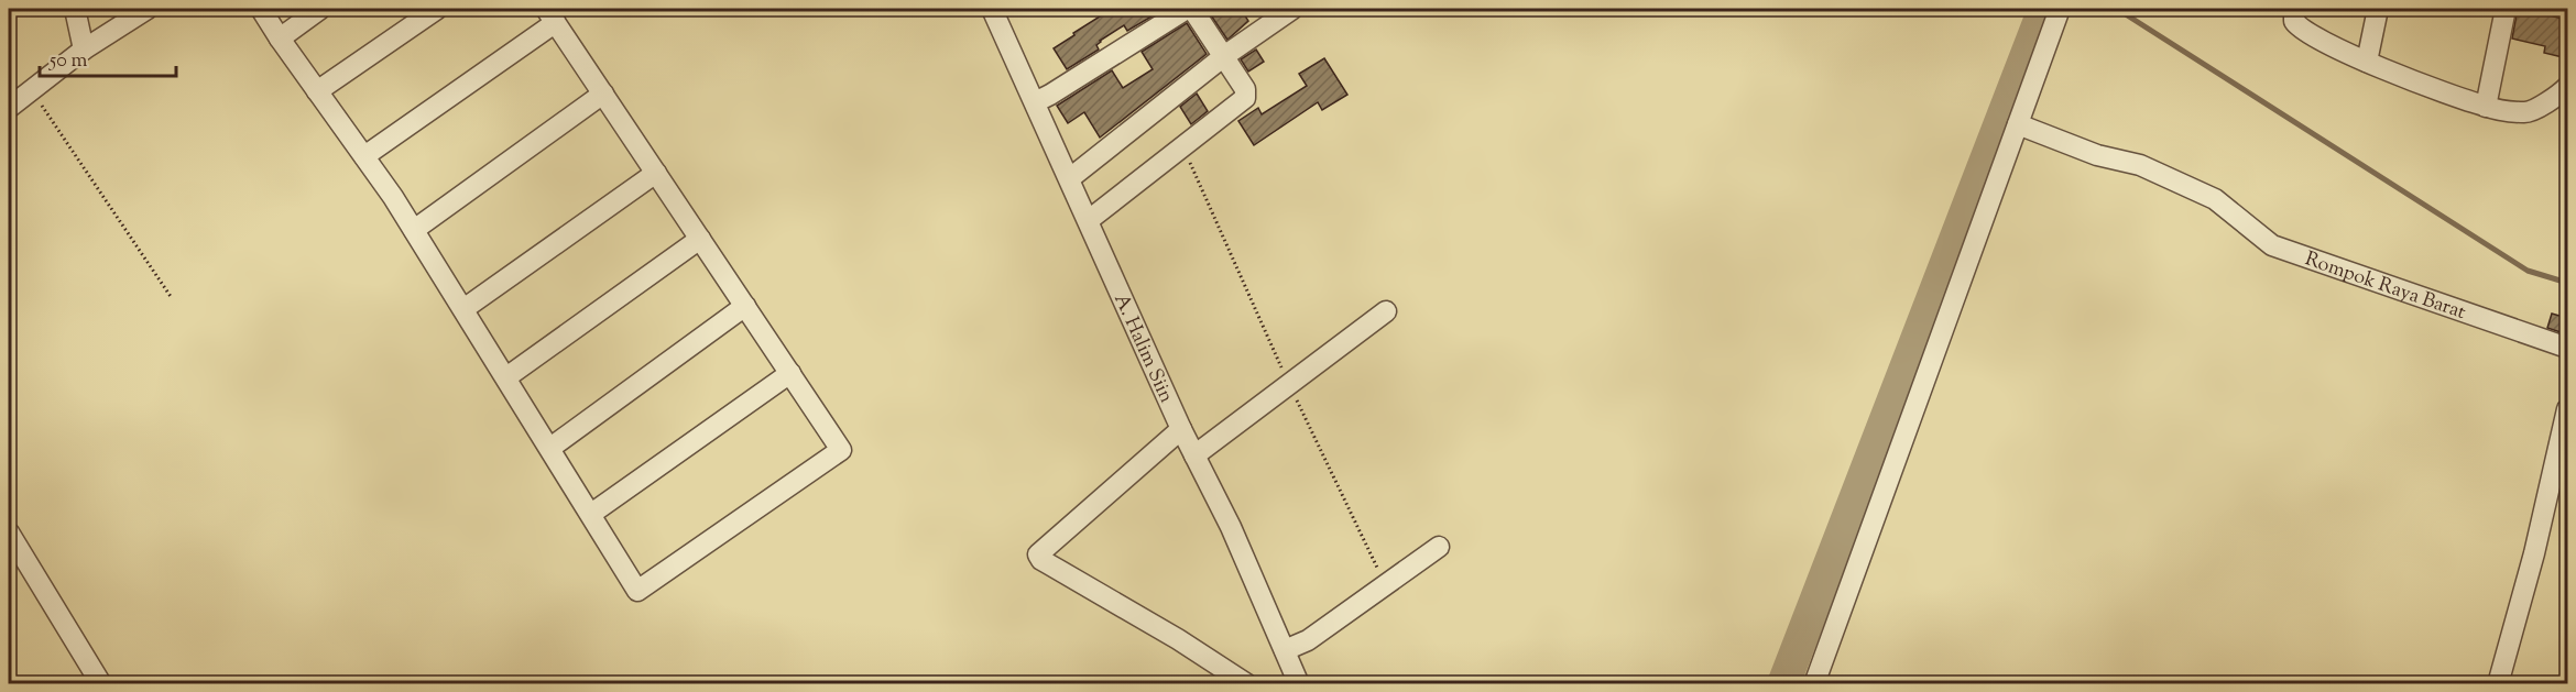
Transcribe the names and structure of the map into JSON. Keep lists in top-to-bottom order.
{
  "streets": {
    "street": ["Rompok Raya Barat", "A. Halim Siin"]
  },
  "scale_bar": "50 m"
}
